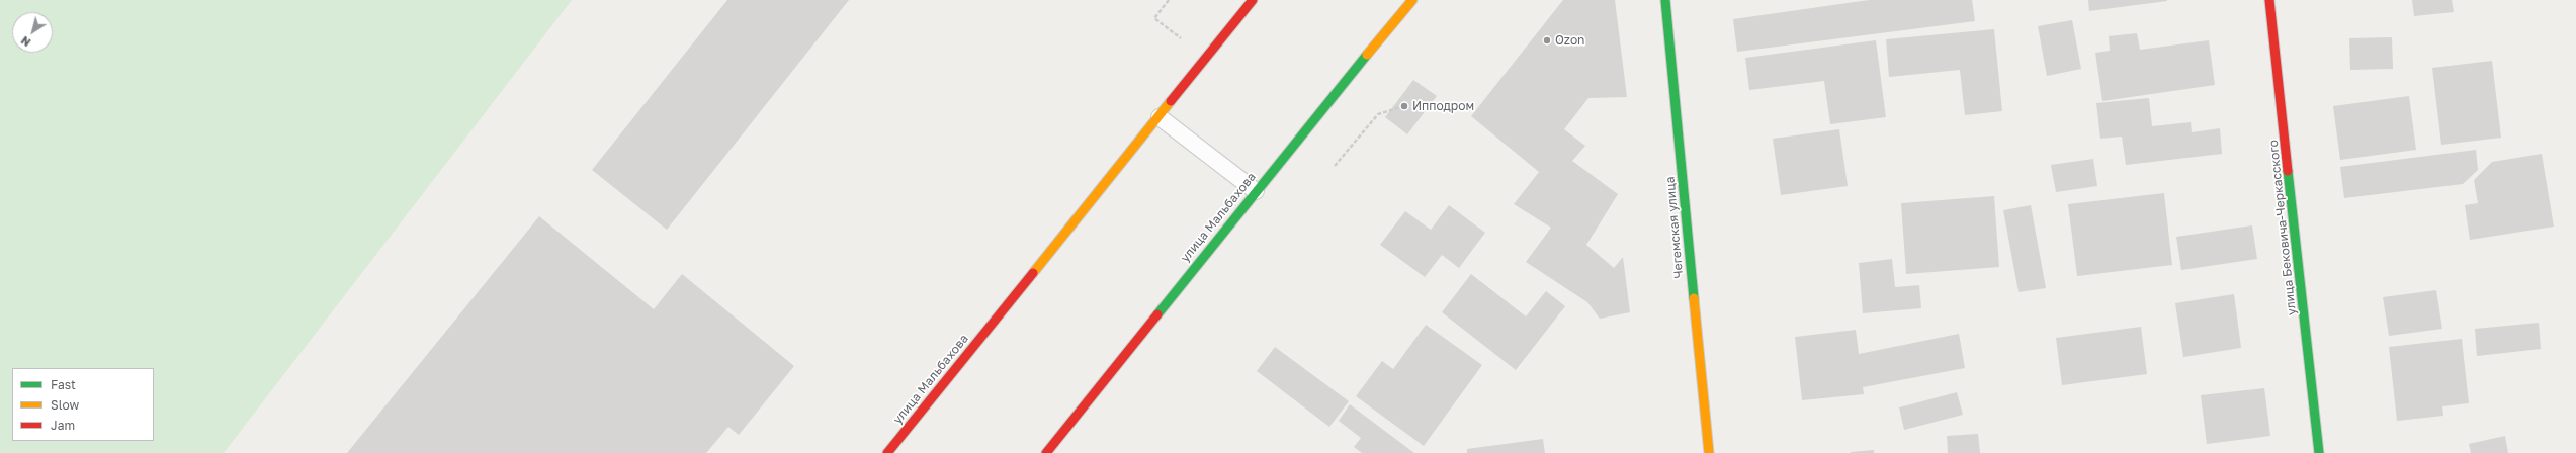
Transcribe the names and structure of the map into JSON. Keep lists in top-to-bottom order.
{
  "streets": {
    "main road": ["улица Мальбахова", "Чегемская улица", "улица Бековича-Черкасского"]
  },
  "places": ["Ozon", "Ипподром"],
  "legend": ["Fast", "Slow", "Jam"],
  "north": "bottom left"
}
